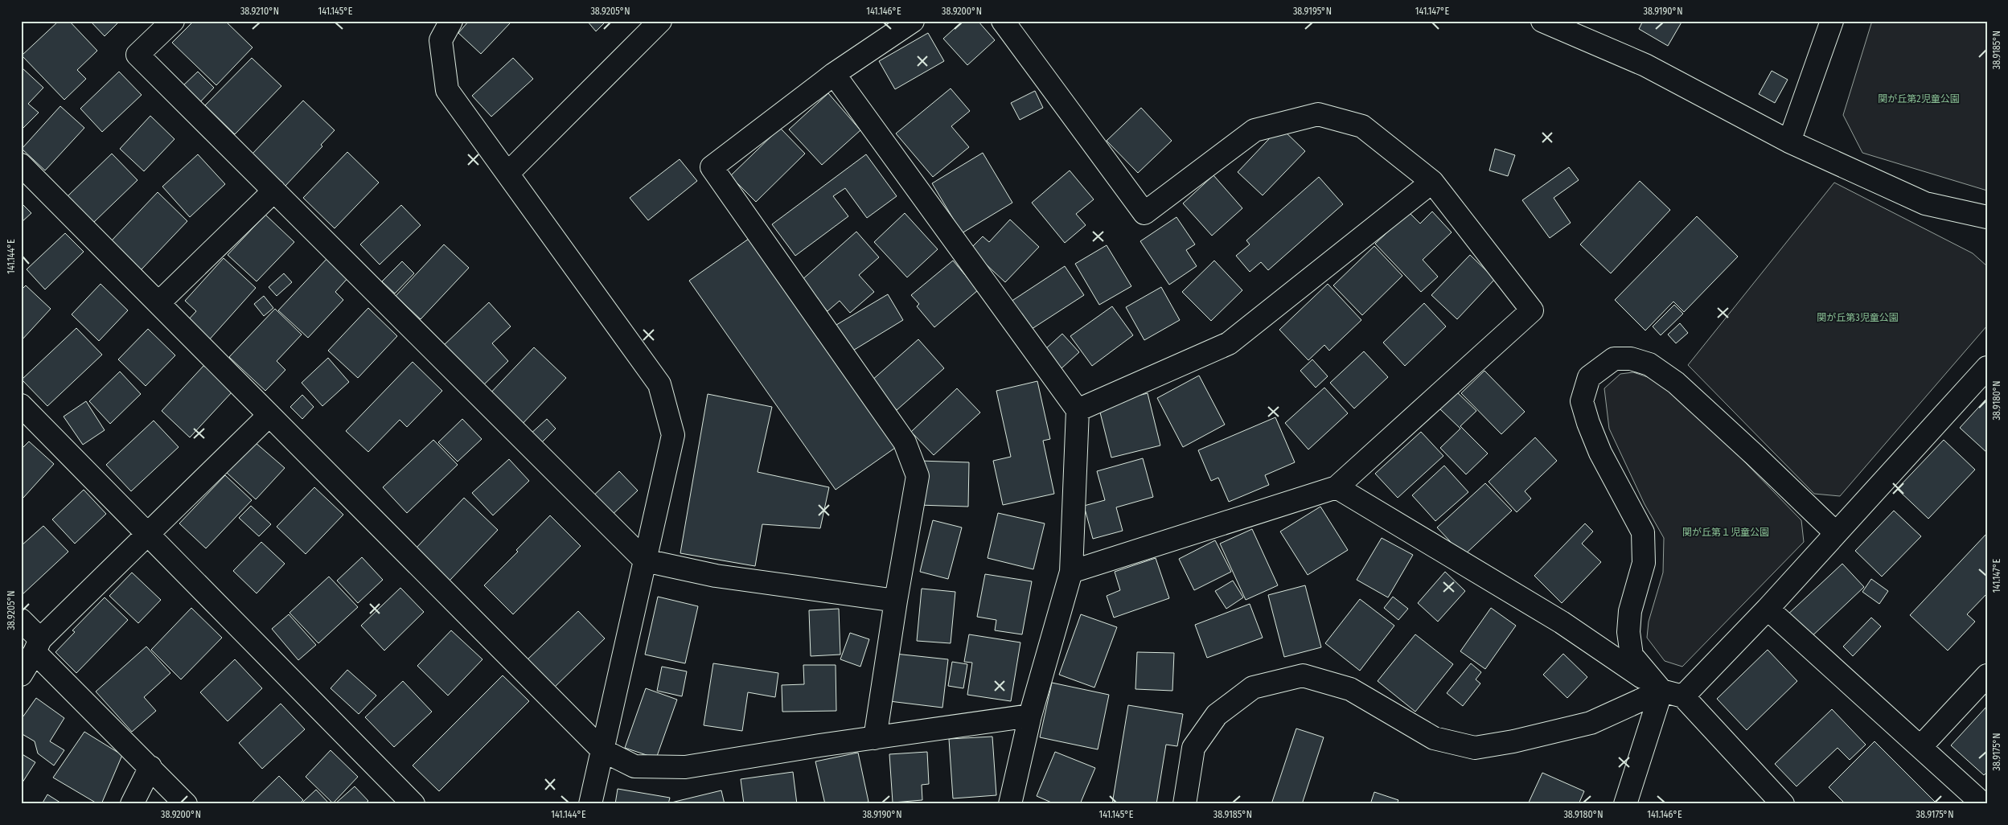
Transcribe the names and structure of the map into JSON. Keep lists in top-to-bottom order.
{
  "parks": ["関が丘第2児童公園", "関が丘第3児童公園", "関が丘第１児童公園"],
  "coordinates": [
    "38.9210°N",
    "141.145°E",
    "38.9205°N",
    "141.146°E",
    "38.9200°N",
    "38.9195°N",
    "141.147°E",
    "38.9190°N",
    "38.9185°N",
    "141.144°E",
    "38.9180°N",
    "38.9175°N"
  ]
}
